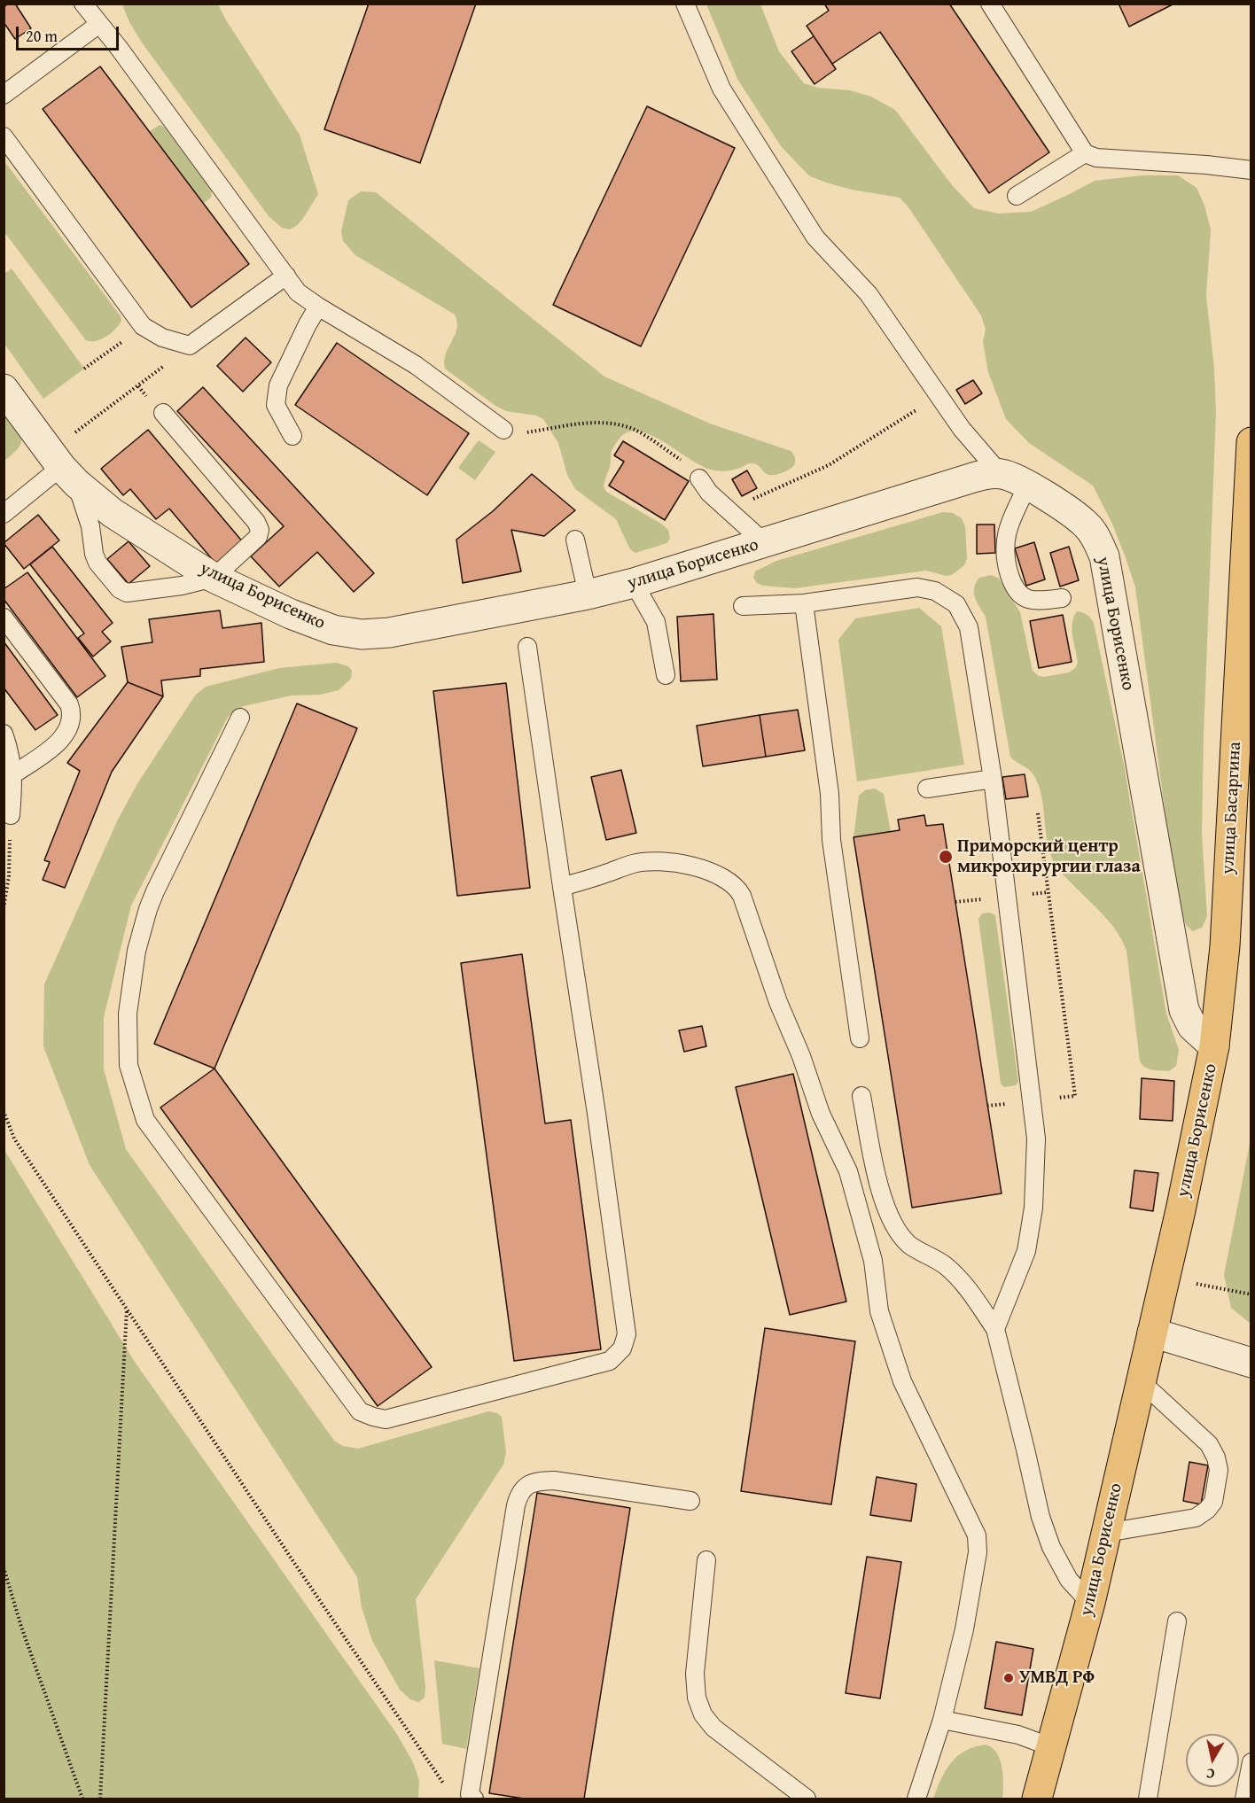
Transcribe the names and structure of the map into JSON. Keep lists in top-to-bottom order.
{
  "streets": {
    "main road": ["улица Борисенко", "улица Басаргина"]
  },
  "crossings": [
    ["улица Борисенко", "улица Басаргина"]
  ],
  "places": ["Приморский центр микрохирургии глаза", "УМВД РФ"],
  "scale_bar": "20 m",
  "north": "bottom"
}
